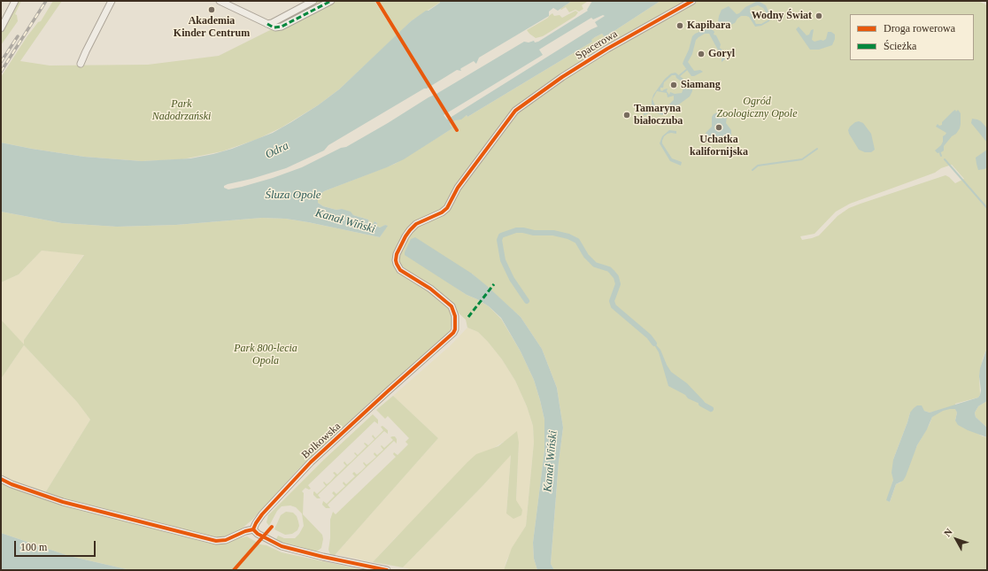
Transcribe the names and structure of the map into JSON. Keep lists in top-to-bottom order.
{
  "streets": {
    "street": ["Spacerowa", "Bolkowska"]
  },
  "crossings": [
    ["Spacerowa", "Bolkowska"]
  ],
  "water": ["Odra", "Śluza Opole", "Kanał Wiński"],
  "parks": ["Ogród Zoologiczny Opole", "Park Nadodrzański", "Park 800-lecia Opola"],
  "places": [
    "Akademia Kinder Centrum",
    "Wodny Świat",
    "Kapibara",
    "Goryl",
    "Siamang",
    "Tamaryna białoczuba",
    "Uchatka kalifornijska"
  ],
  "legend": ["Droga rowerowa", "Ścieżka"],
  "scale_bar": "100 m",
  "north": "top left"
}
